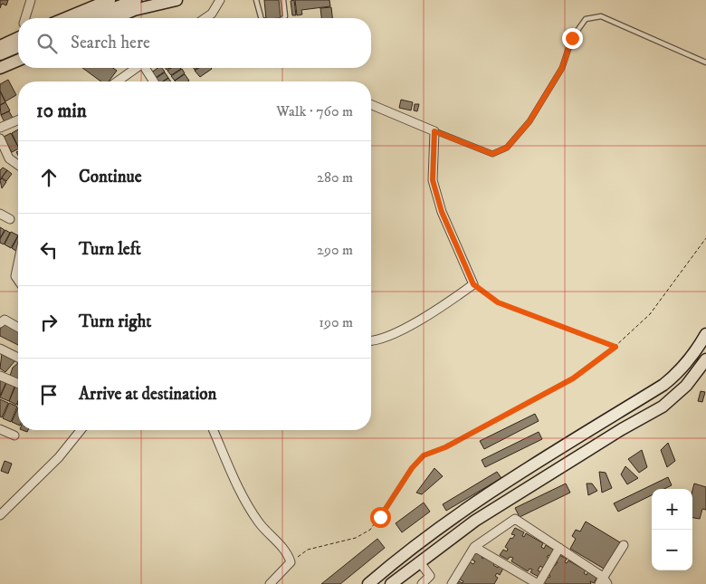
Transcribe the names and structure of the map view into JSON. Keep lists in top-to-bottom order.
{
  "page": {
    "search": "Search here",
    "heading": ["10 min", "Walk · 760 m"],
    "list": [
      ["Continue", "280 m"],
      ["Turn left", "290 m"],
      ["Turn right", "190 m"],
      "Arrive at destination"
    ],
    "map_buttons": ["+", "−"]
  }
}
